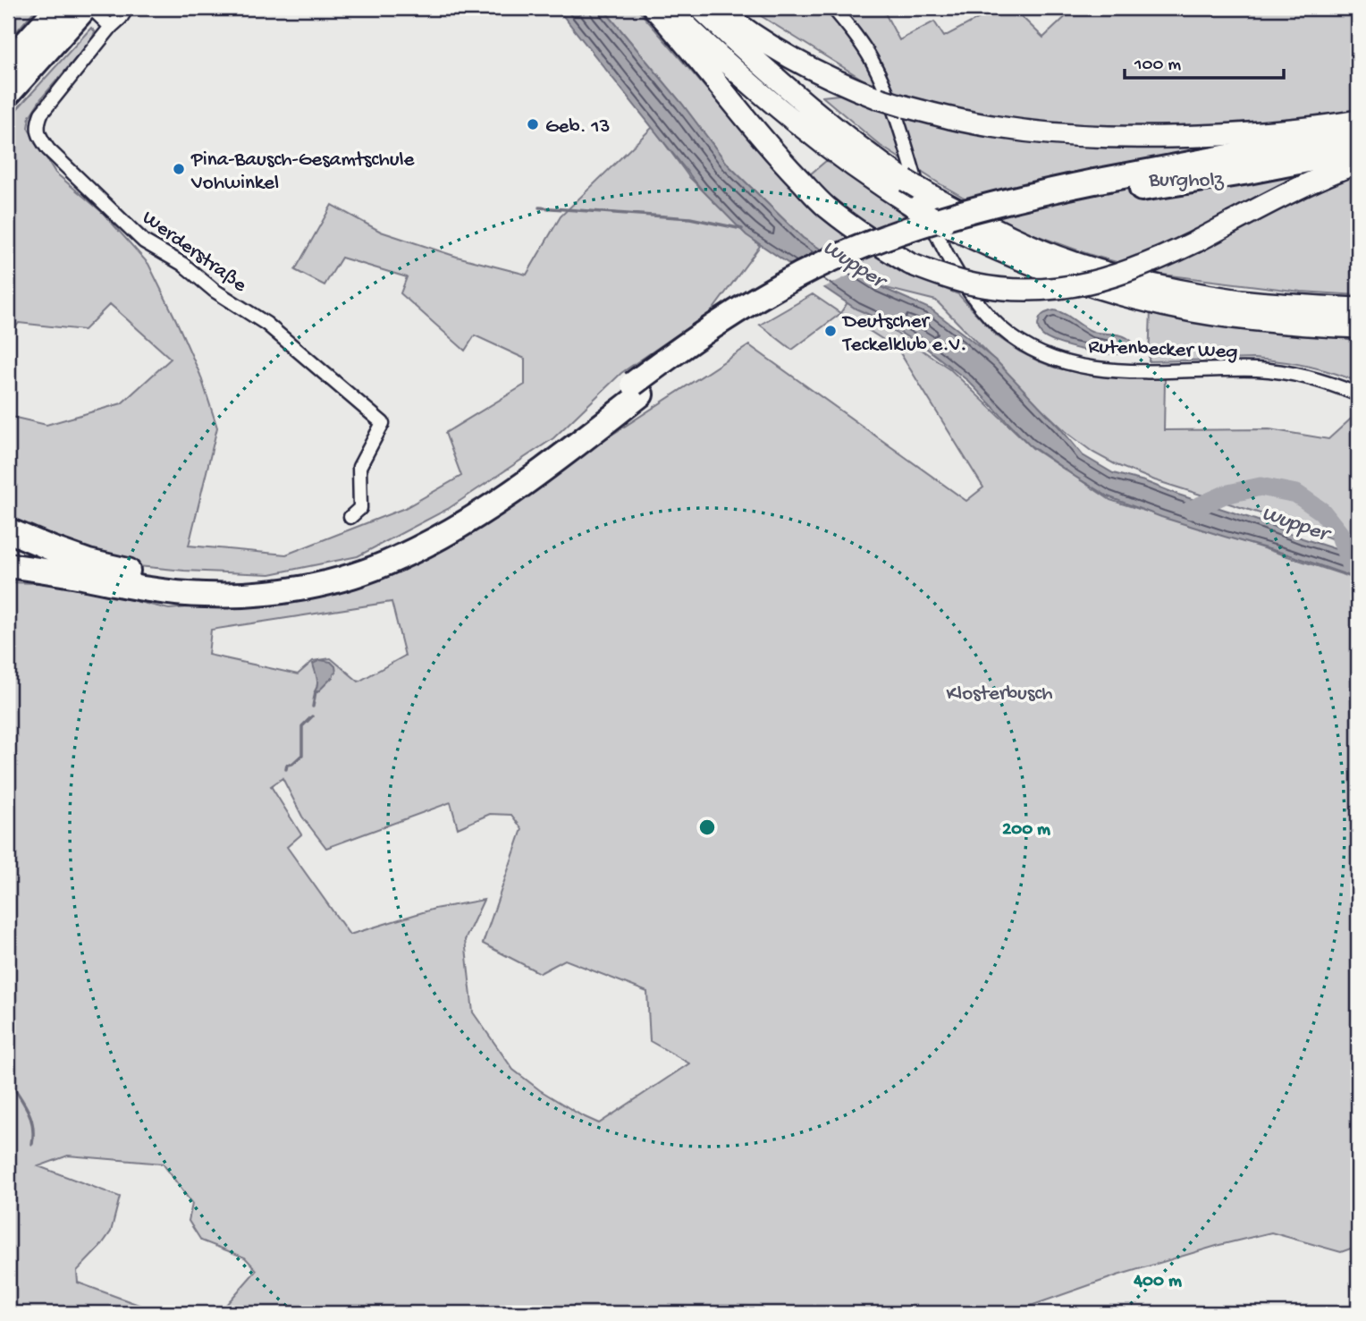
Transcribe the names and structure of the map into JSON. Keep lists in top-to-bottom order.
{
  "streets": {
    "street": ["Werderstraße", "Rutenbecker Weg"]
  },
  "water": ["Wupper"],
  "parks": ["Burgholz", "Klosterbusch"],
  "places": ["Geb. 13", "Pina-Bausch-Gesamtschule Vohwinkel", "Deutscher Teckelklub e.V."],
  "scale_bar": "100 m",
  "rings": ["200 m", "400 m"]
}
